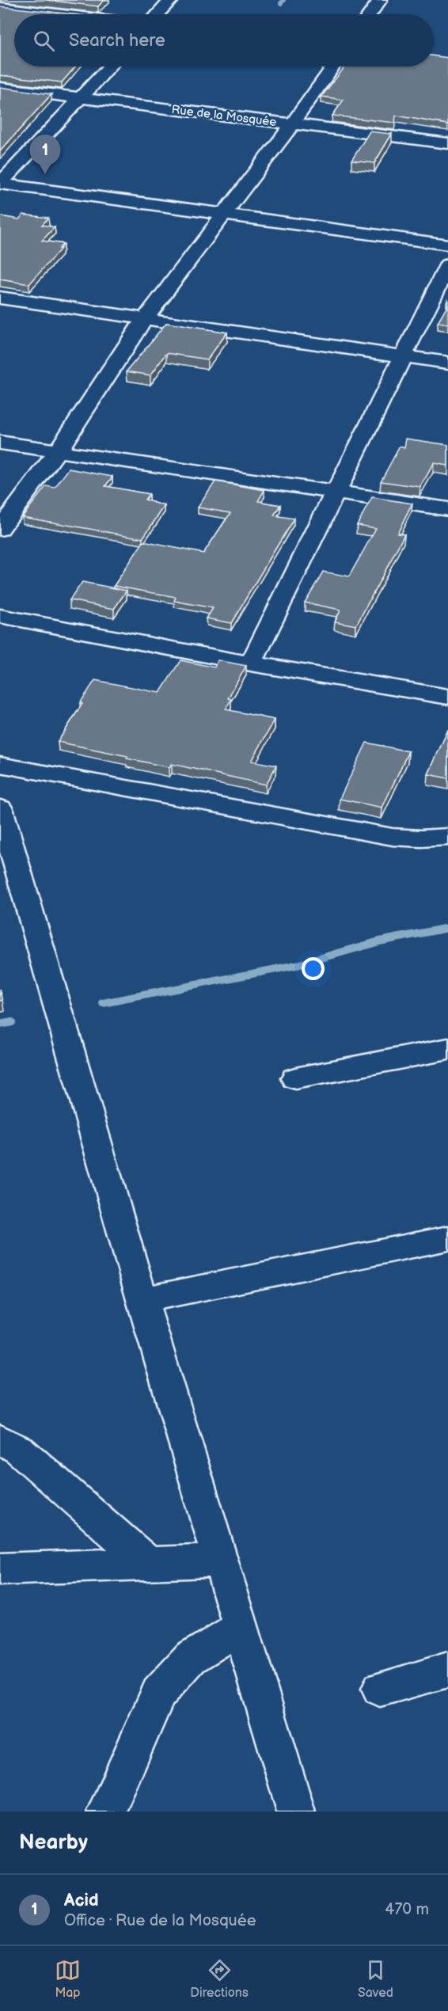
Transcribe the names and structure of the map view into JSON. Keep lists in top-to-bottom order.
{
  "streets": {
    "street": ["Rue de la Mosquée"]
  },
  "page": {
    "search": "Search here",
    "pins": "1",
    "heading": "Nearby",
    "list": [
      {
        "mark": "1",
        "name": "Acid",
        "note": "Office · Rue de la Mosquée",
        "value": "470 m"
      }
    ],
    "nav": ["Map", "Directions", "Saved"]
  }
}
